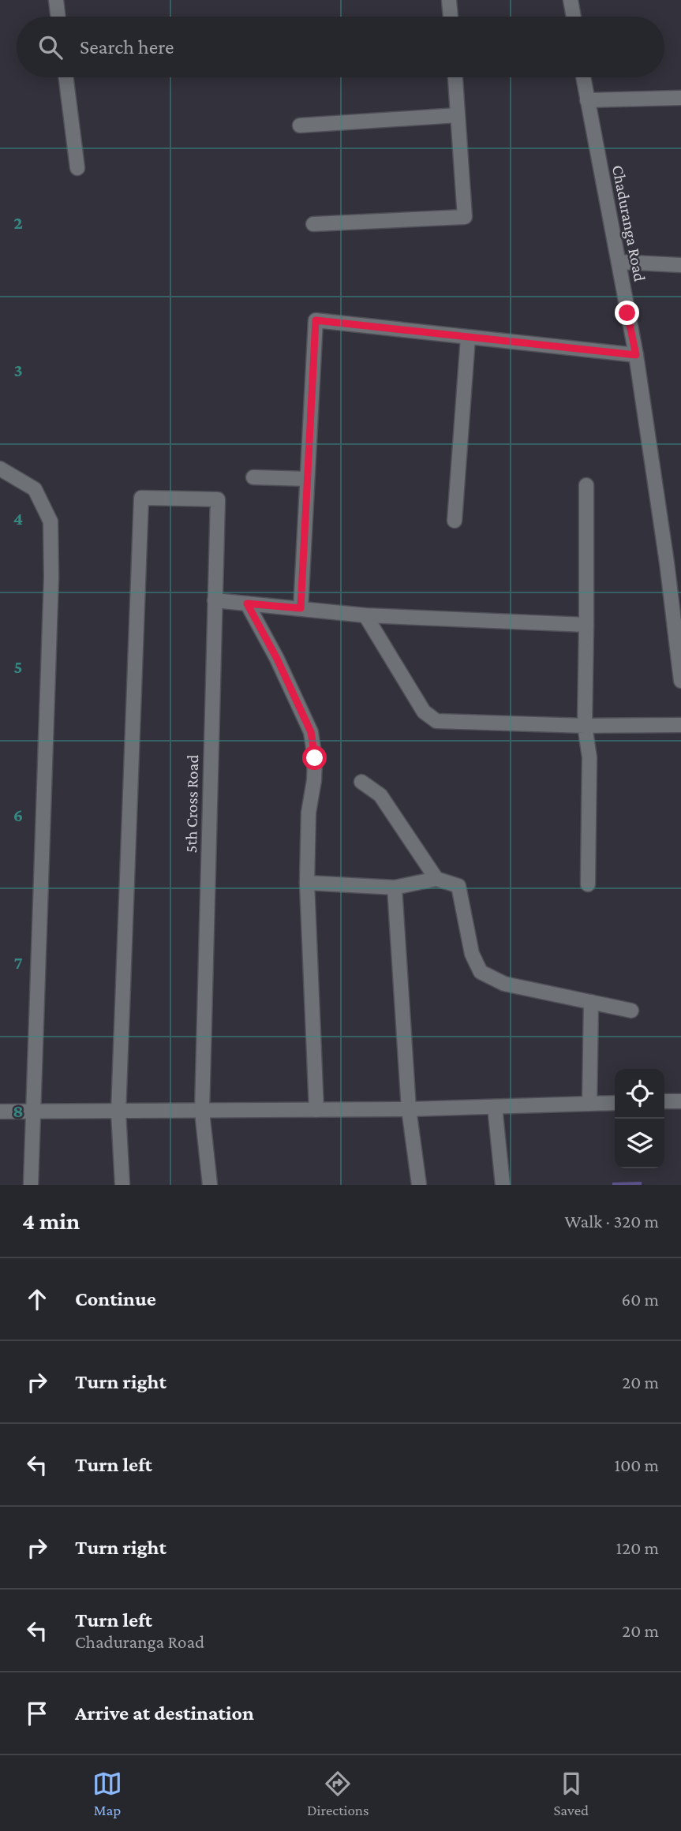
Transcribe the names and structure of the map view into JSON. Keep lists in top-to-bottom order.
{
  "streets": {
    "street": ["Chaduranga Road", "5th Cross Road"]
  },
  "page": {
    "search": "Search here",
    "heading": ["4 min", "Walk · 320 m"],
    "list": [
      ["Continue", "60 m"],
      ["Turn right", "20 m"],
      ["Turn left", "100 m"],
      ["Turn right", "120 m"],
      ["Turn left", "Chaduranga Road", "20 m"],
      "Arrive at destination"
    ],
    "nav": ["Map", "Directions", "Saved"]
  },
  "grid": {
    "rows": [
      "2",
      "3",
      "4",
      "5",
      "6",
      "7",
      "8"
    ]
  }
}
